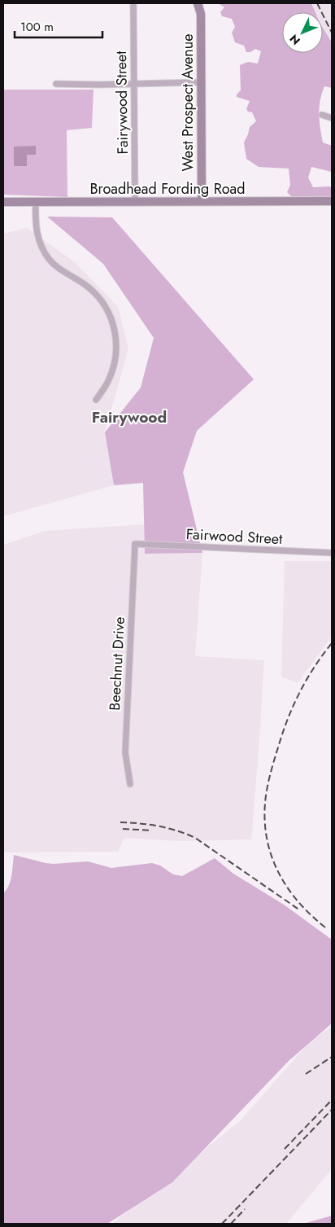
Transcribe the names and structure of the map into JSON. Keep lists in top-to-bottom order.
{
  "streets": {
    "street": [
      "Fairywood Street",
      "West Prospect Avenue",
      "Broadhead Fording Road",
      "Fairwood Street",
      "Beechnut Drive"
    ]
  },
  "crossings": [
    ["Fairywood Street", "Broadhead Fording Road"],
    ["West Prospect Avenue", "Broadhead Fording Road"],
    ["Fairwood Street", "Beechnut Drive"]
  ],
  "districts": ["Fairywood"],
  "scale_bar": "100 m",
  "north": "bottom left"
}
